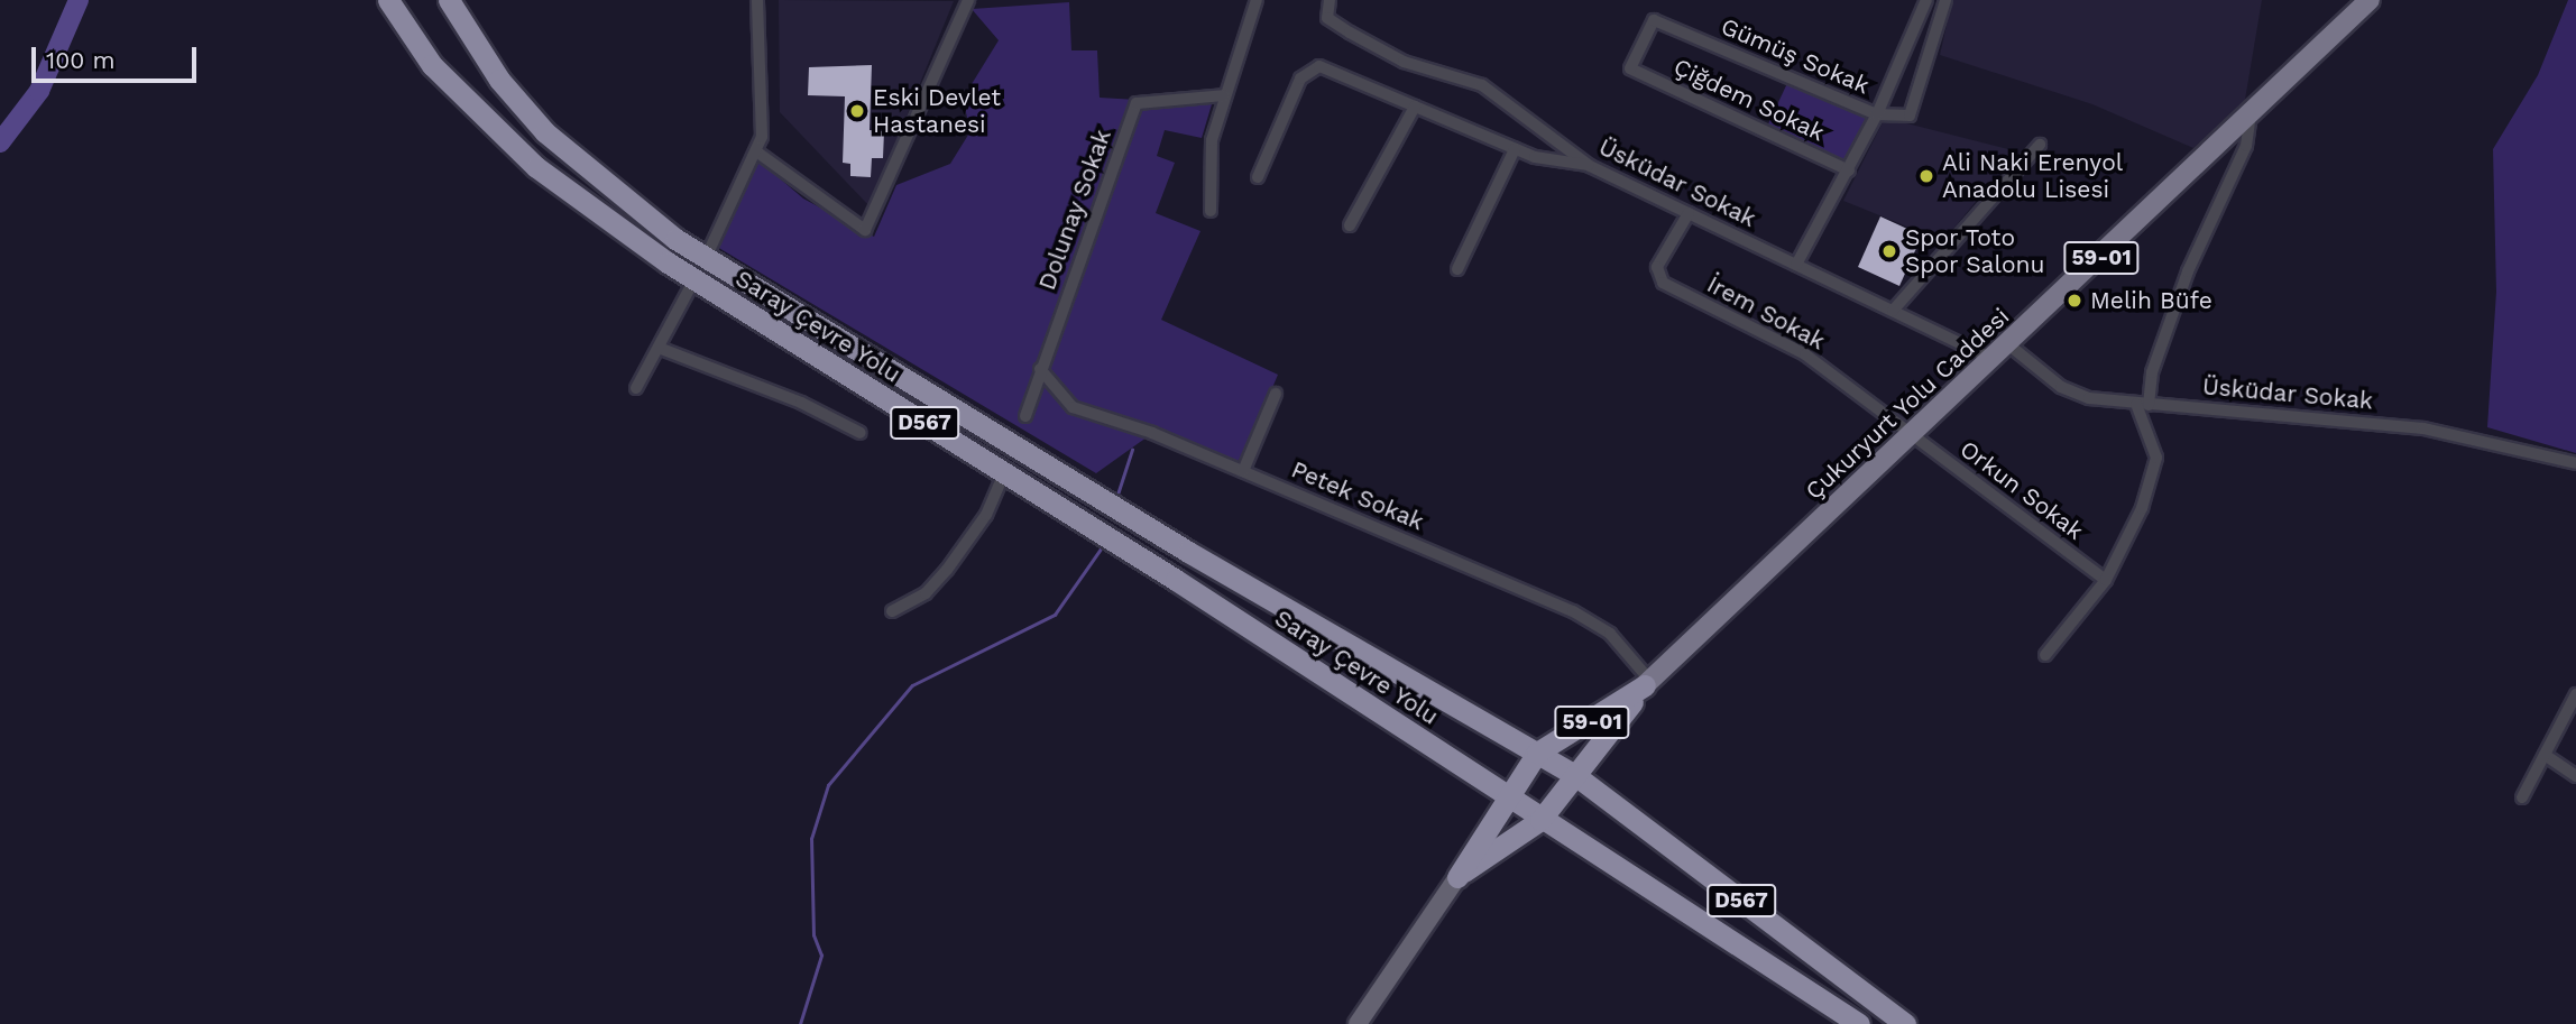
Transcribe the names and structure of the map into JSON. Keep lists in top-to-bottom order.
{
  "streets": {
    "highway": ["59-01", "Saray Çevre Yolu", "D567"],
    "main road": ["Çukuryurt Yolu Caddesi"],
    "street": [
      "Gümüş Sokak",
      "Çiğdem Sokak",
      "Üsküdar Sokak",
      "Dolunay Sokak",
      "İrem Sokak",
      "Orkun Sokak",
      "Petek Sokak"
    ]
  },
  "crossings": [
    ["Gümüş Sokak", "Çiğdem Sokak"],
    ["Üsküdar Sokak", "İrem Sokak"],
    ["Üsküdar Sokak", "Çukuryurt Yolu Caddesi"],
    ["Dolunay Sokak", "Petek Sokak"],
    ["59-01", "Saray Çevre Yolu"],
    ["59-01", "Çukuryurt Yolu Caddesi"],
    ["59-01", "D567"],
    ["59-01", "Petek Sokak"],
    ["İrem Sokak", "Çukuryurt Yolu Caddesi"],
    ["İrem Sokak", "Orkun Sokak"],
    ["Saray Çevre Yolu", "D567"],
    ["Çukuryurt Yolu Caddesi", "Orkun Sokak"],
    ["Çukuryurt Yolu Caddesi", "Petek Sokak"]
  ],
  "places": [
    "Eski Devlet Hastanesi",
    "Ali Naki Erenyol Anadolu Lisesi",
    "Spor Toto Spor Salonu",
    "Melih Büfe"
  ],
  "scale_bar": "100 m"
}
